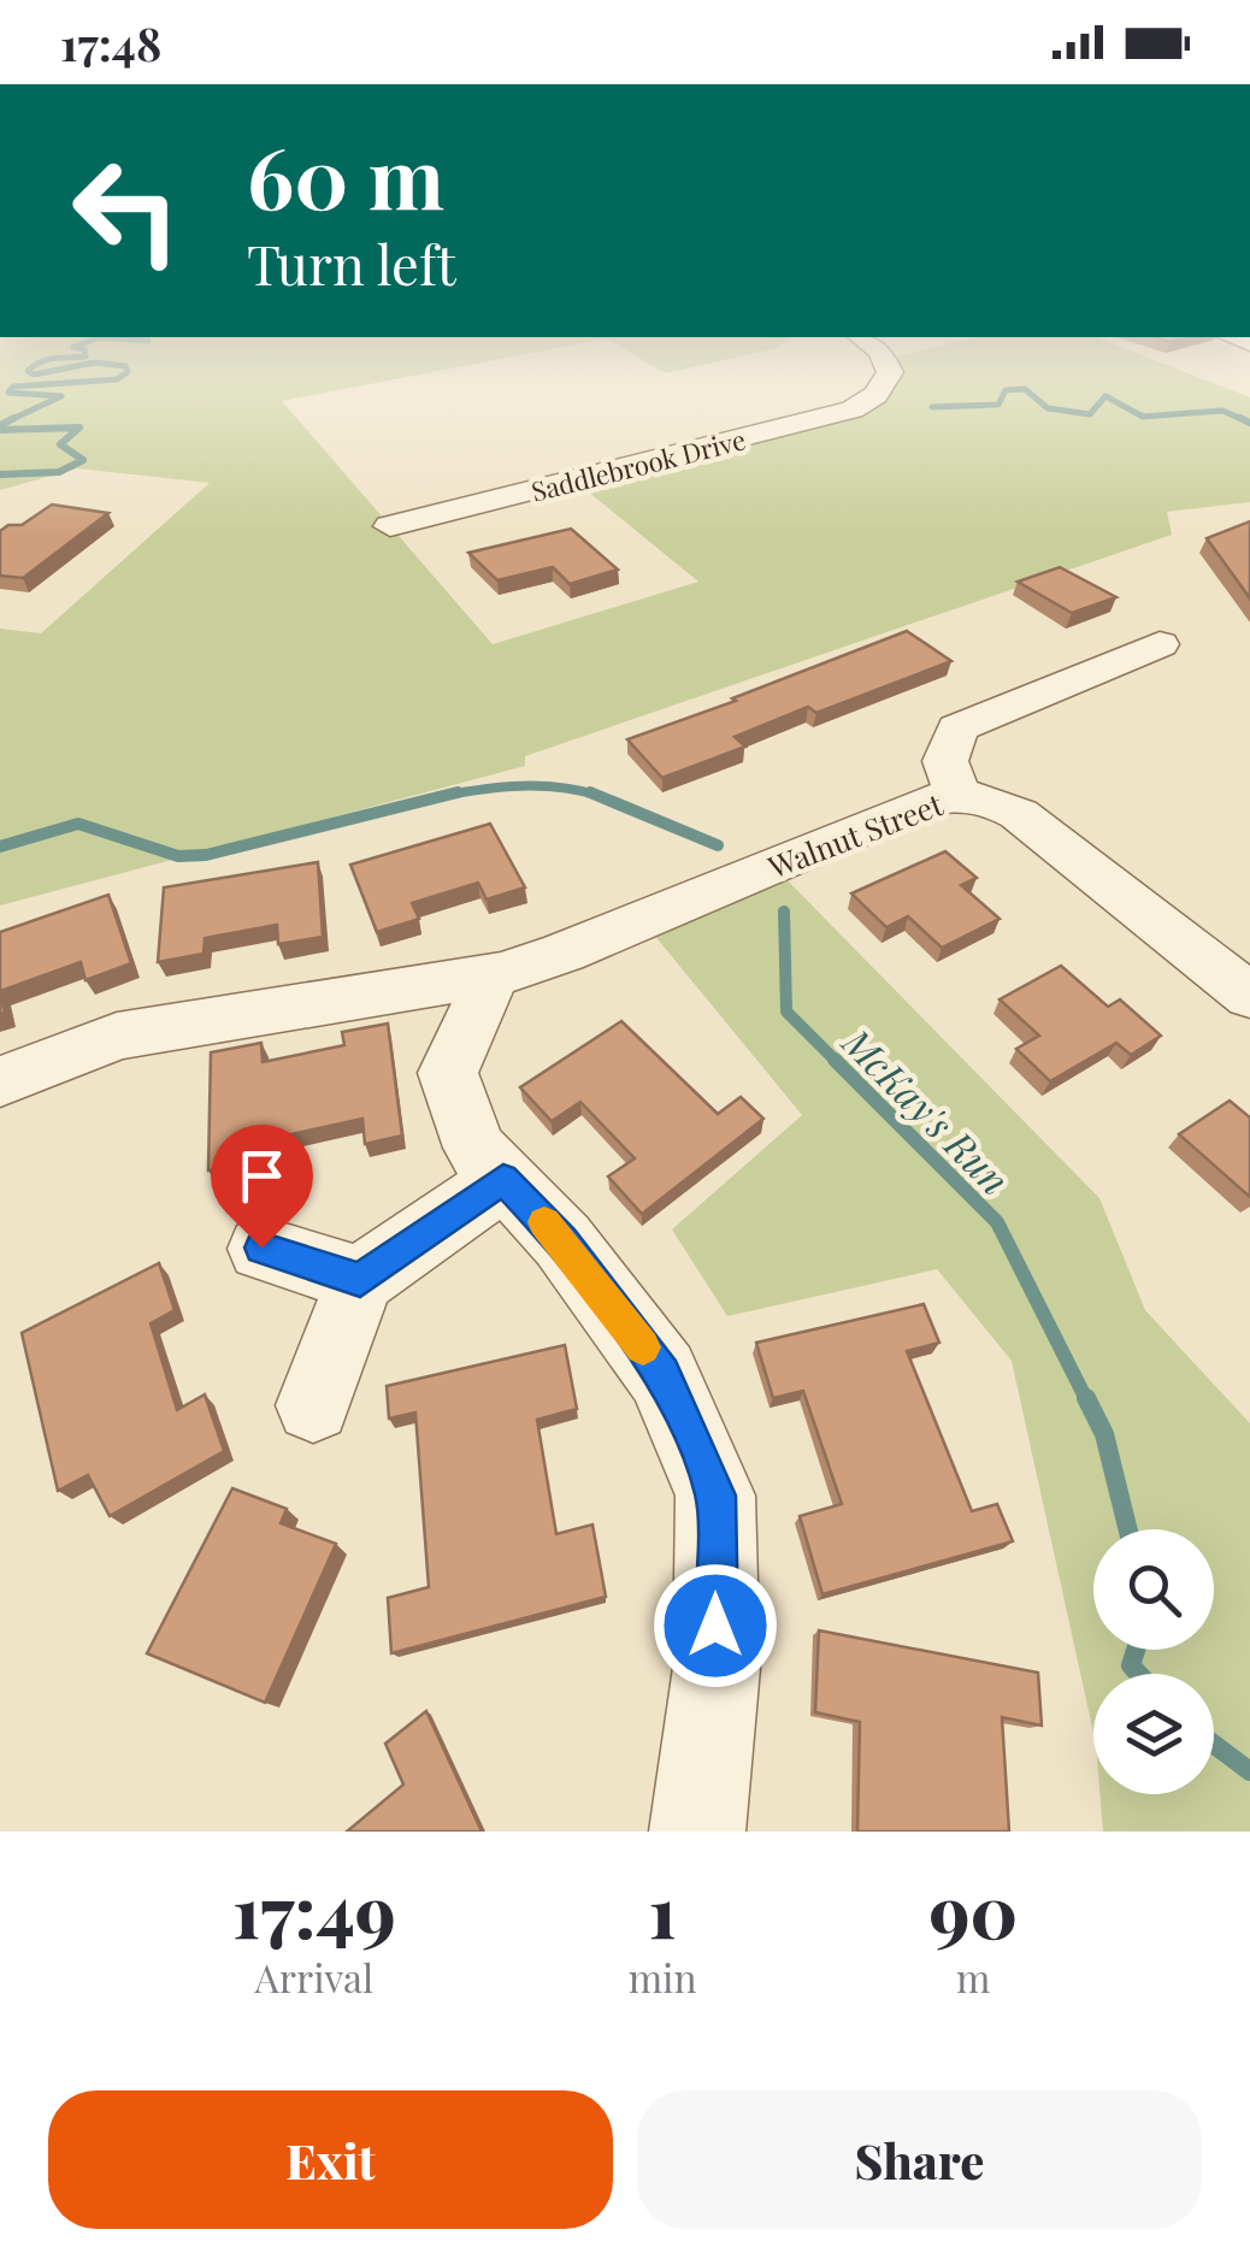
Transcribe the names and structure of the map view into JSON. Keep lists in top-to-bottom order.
{
  "streets": {
    "street": ["Saddlebrook Drive", "Walnut Street"]
  },
  "water": ["McKay's Run"],
  "page": {
    "status": "17:48",
    "turn": ["60 m", "Turn left"],
    "eta": [
      "17:49",
      "Arrival",
      "1",
      "min",
      "90",
      "m"
    ],
    "buttons": ["Exit", "Share"]
  }
}
